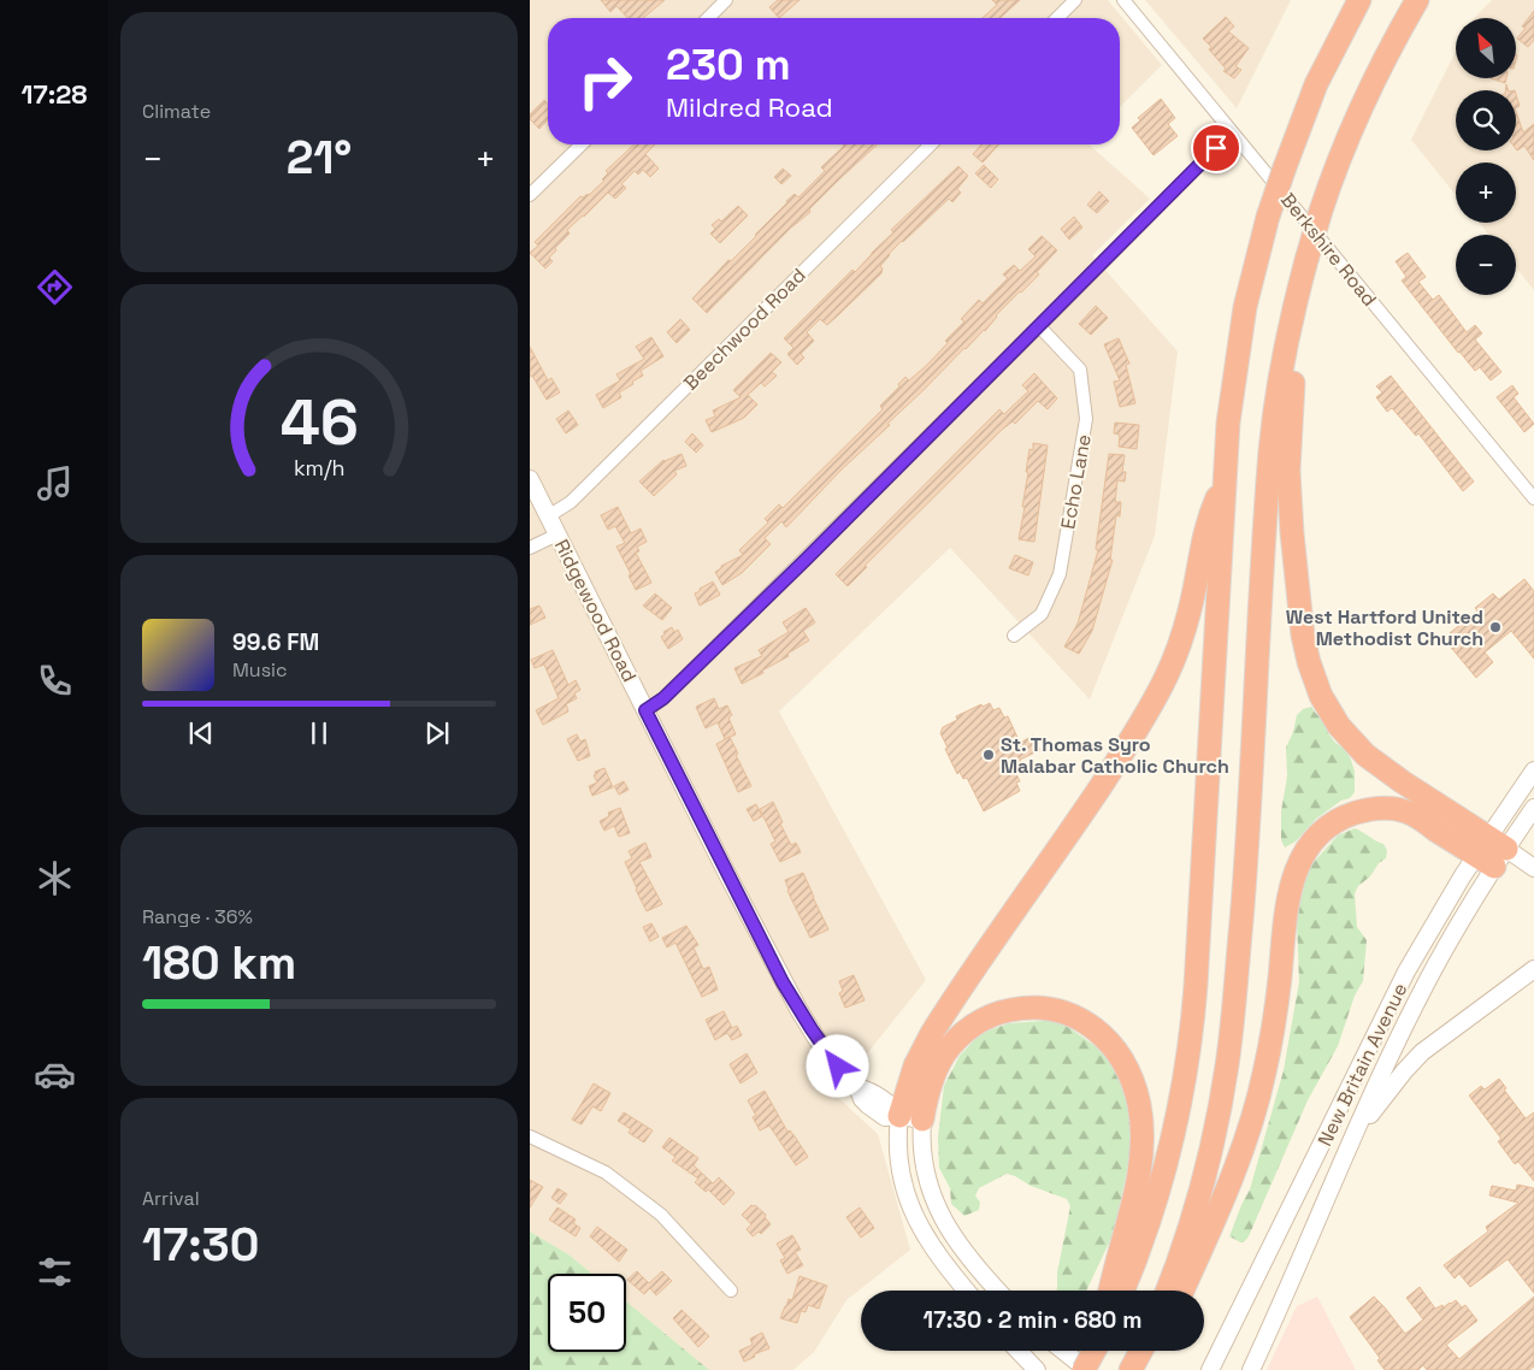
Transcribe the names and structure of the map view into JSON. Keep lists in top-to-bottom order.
{
  "streets": {
    "main road": ["Ridgewood Road", "New Britain Avenue"],
    "street": ["Berkshire Road", "Beechwood Road", "Echo Lane"]
  },
  "crossings": [
    ["Beechwood Road", "Ridgewood Road"]
  ],
  "places": ["West Hartford United Methodist Church", "St. Thomas Syro Malabar Catholic Church"],
  "north": "top left",
  "page": {
    "tabs": "17:28",
    "tile": [
      "Climate",
      ["Range · 36%", "180 km"],
      ["Arrival", "17:30"]
    ],
    "map_buttons": ["+", "−"],
    "turn": ["230 m", "Mildred Road"],
    "heat": ["−", "21°", "+"],
    "song": ["99.6 FM", "Music"],
    "limit": "50",
    "trip": "17:30 · 2 min · 680 m",
    "gauge": ["46", "km/h"]
  }
}
